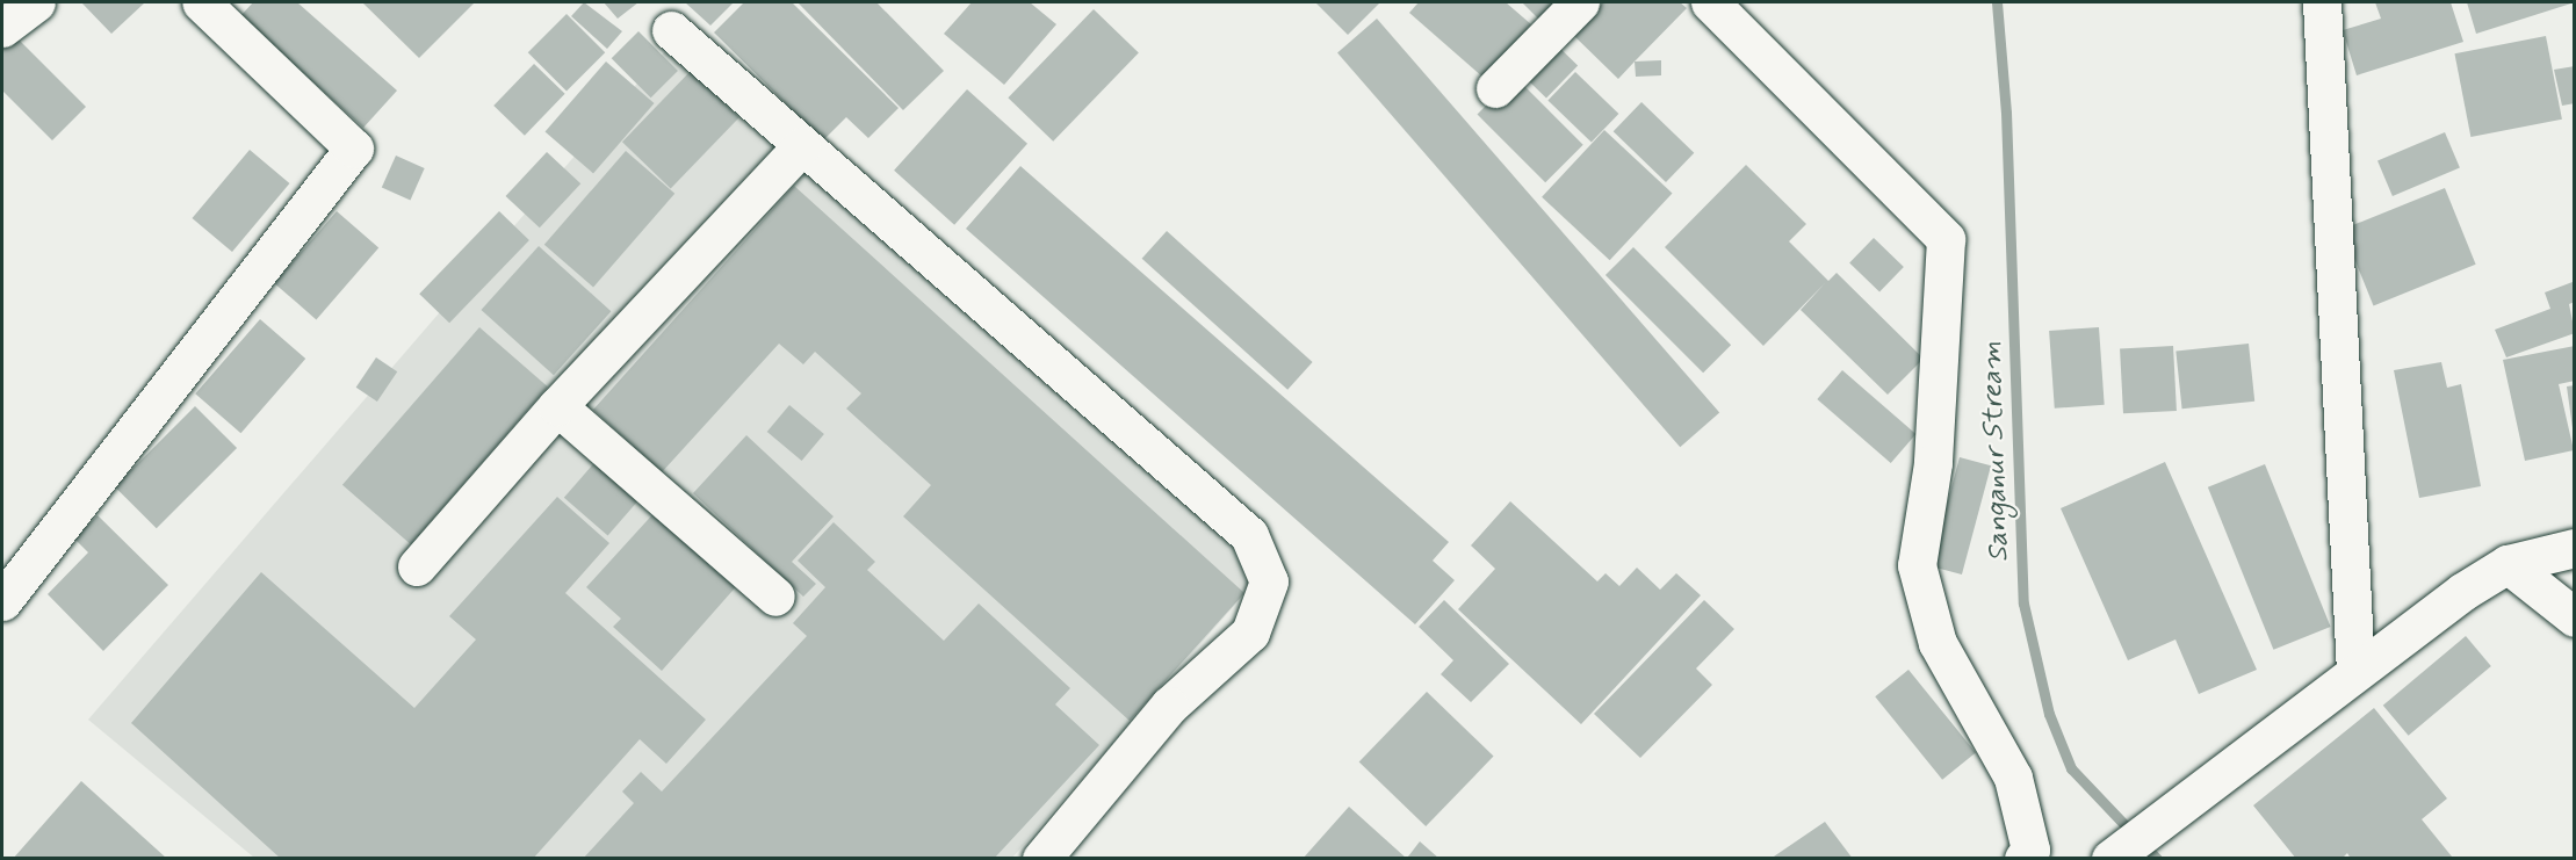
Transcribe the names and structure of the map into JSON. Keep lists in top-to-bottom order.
{
  "water": ["Sanganur Stream"]
}
